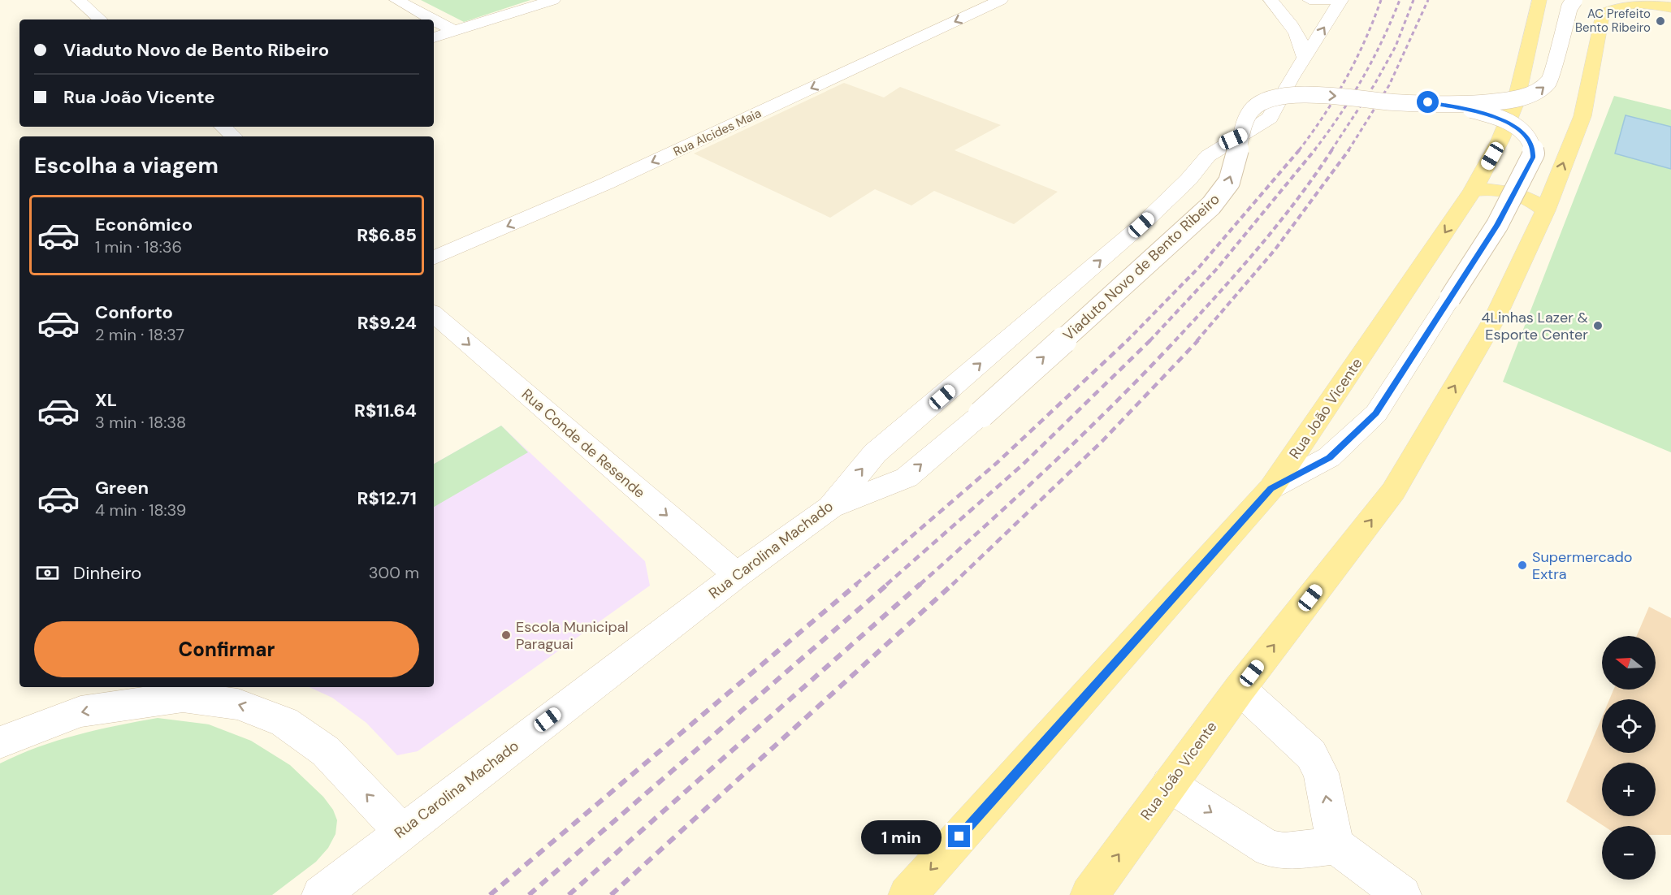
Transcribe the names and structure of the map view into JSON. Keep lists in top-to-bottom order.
{
  "streets": {
    "main road": [
      "Rua Alcides Maia",
      "Viaduto Novo de Bento Ribeiro",
      "Rua João Vicente",
      "Rua Conde de Resende",
      "Rua Carolina Machado"
    ]
  },
  "crossings": [
    ["Viaduto Novo de Bento Ribeiro", "Rua João Vicente"],
    ["Viaduto Novo de Bento Ribeiro", "Rua Carolina Machado"],
    ["Rua Conde de Resende", "Rua Carolina Machado"]
  ],
  "one_way": [
    "Rua Alcides Maia",
    "Viaduto Novo de Bento Ribeiro",
    "Rua Conde de Resende",
    "Rua Carolina Machado"
  ],
  "places": [
    "AC Prefeito Bento Ribeiro",
    "4Linhas Lazer & Esporte Center",
    "Supermercado Extra",
    "Escola Municipal Paraguai"
  ],
  "north": "left",
  "page": {
    "banner": ["Viaduto Novo de Bento Ribeiro", "Rua João Vicente"],
    "heading": "Escolha a viagem",
    "list": [
      {
        "name": "Econômico",
        "note": "1 min · 18:36",
        "value": "R$6.85"
      },
      {
        "name": "Conforto",
        "note": "2 min · 18:37",
        "value": "R$9.24"
      },
      {
        "name": "XL",
        "note": "3 min · 18:38",
        "value": "R$11.64"
      },
      {
        "name": "Green",
        "note": "4 min · 18:39",
        "value": "R$12.71"
      }
    ],
    "pay": ["Dinheiro", "300 m"],
    "buttons": "Confirmar",
    "map_buttons": ["+", "−"],
    "bubble": "1 min"
  }
}
